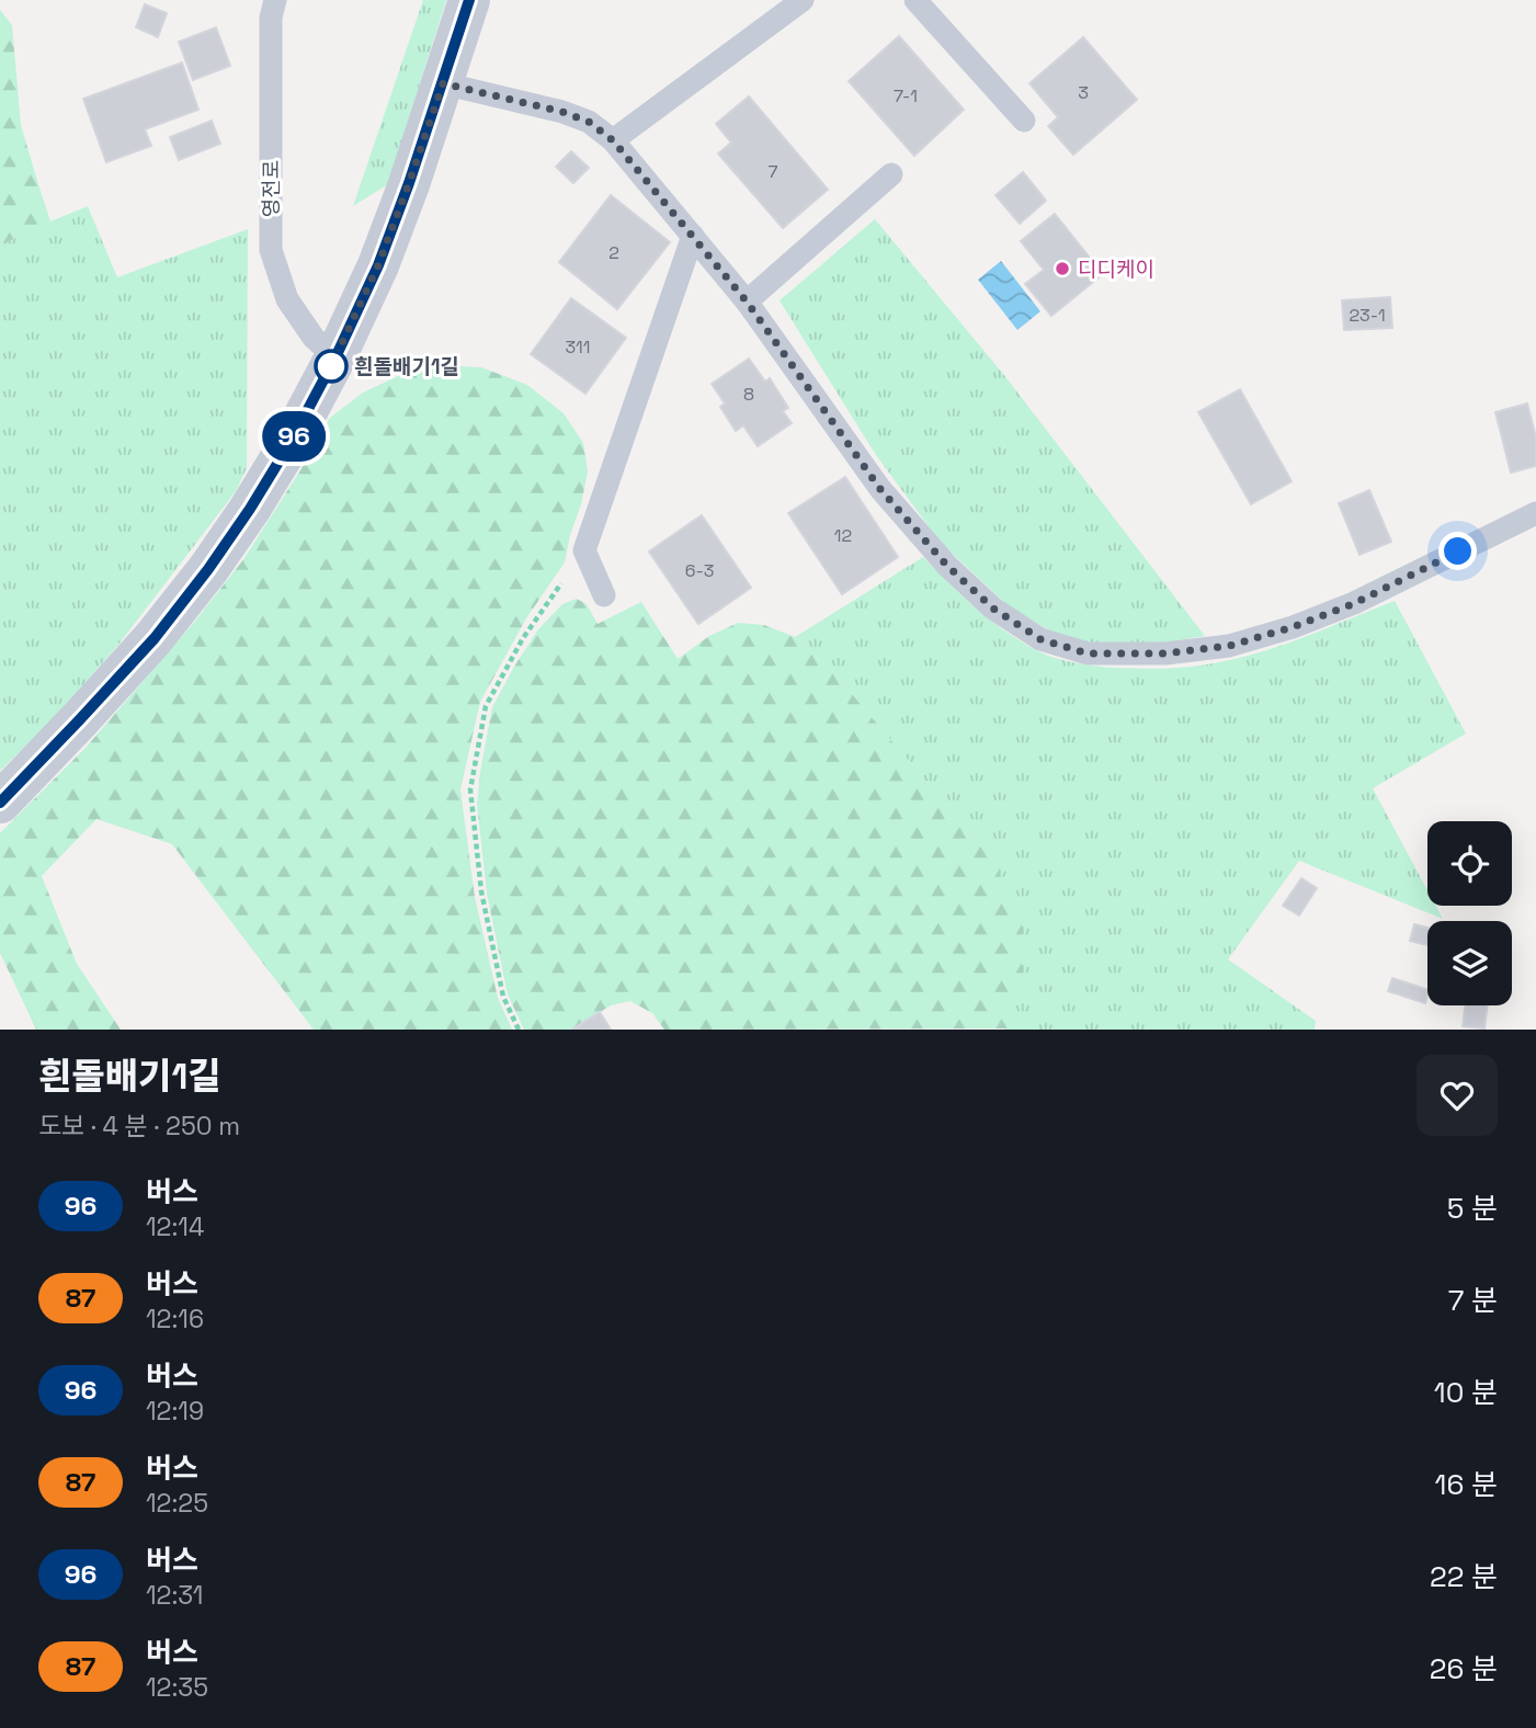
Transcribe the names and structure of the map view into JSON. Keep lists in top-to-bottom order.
{
  "streets": {
    "lane": ["영전로"]
  },
  "places": ["디디케이", "흰돌배기1길"],
  "lines": ["bus line 96"],
  "house_numbers": [
    "3",
    "7-1",
    "7",
    "2",
    "23-1",
    "311",
    "8",
    "12",
    "6-3"
  ],
  "page": {
    "on_map": "96",
    "heading": ["흰돌배기1길", "도보 · 4 분 · 250 m"],
    "list": [
      {
        "mark": "96",
        "name": "버스",
        "note": "12:14",
        "value": "5 분"
      },
      {
        "mark": "87",
        "name": "버스",
        "note": "12:16",
        "value": "7 분"
      },
      {
        "mark": "96",
        "name": "버스",
        "note": "12:19",
        "value": "10 분"
      },
      {
        "mark": "87",
        "name": "버스",
        "note": "12:25",
        "value": "16 분"
      },
      {
        "mark": "96",
        "name": "버스",
        "note": "12:31",
        "value": "22 분"
      },
      {
        "mark": "87",
        "name": "버스",
        "note": "12:35",
        "value": "26 분"
      }
    ]
  }
}
